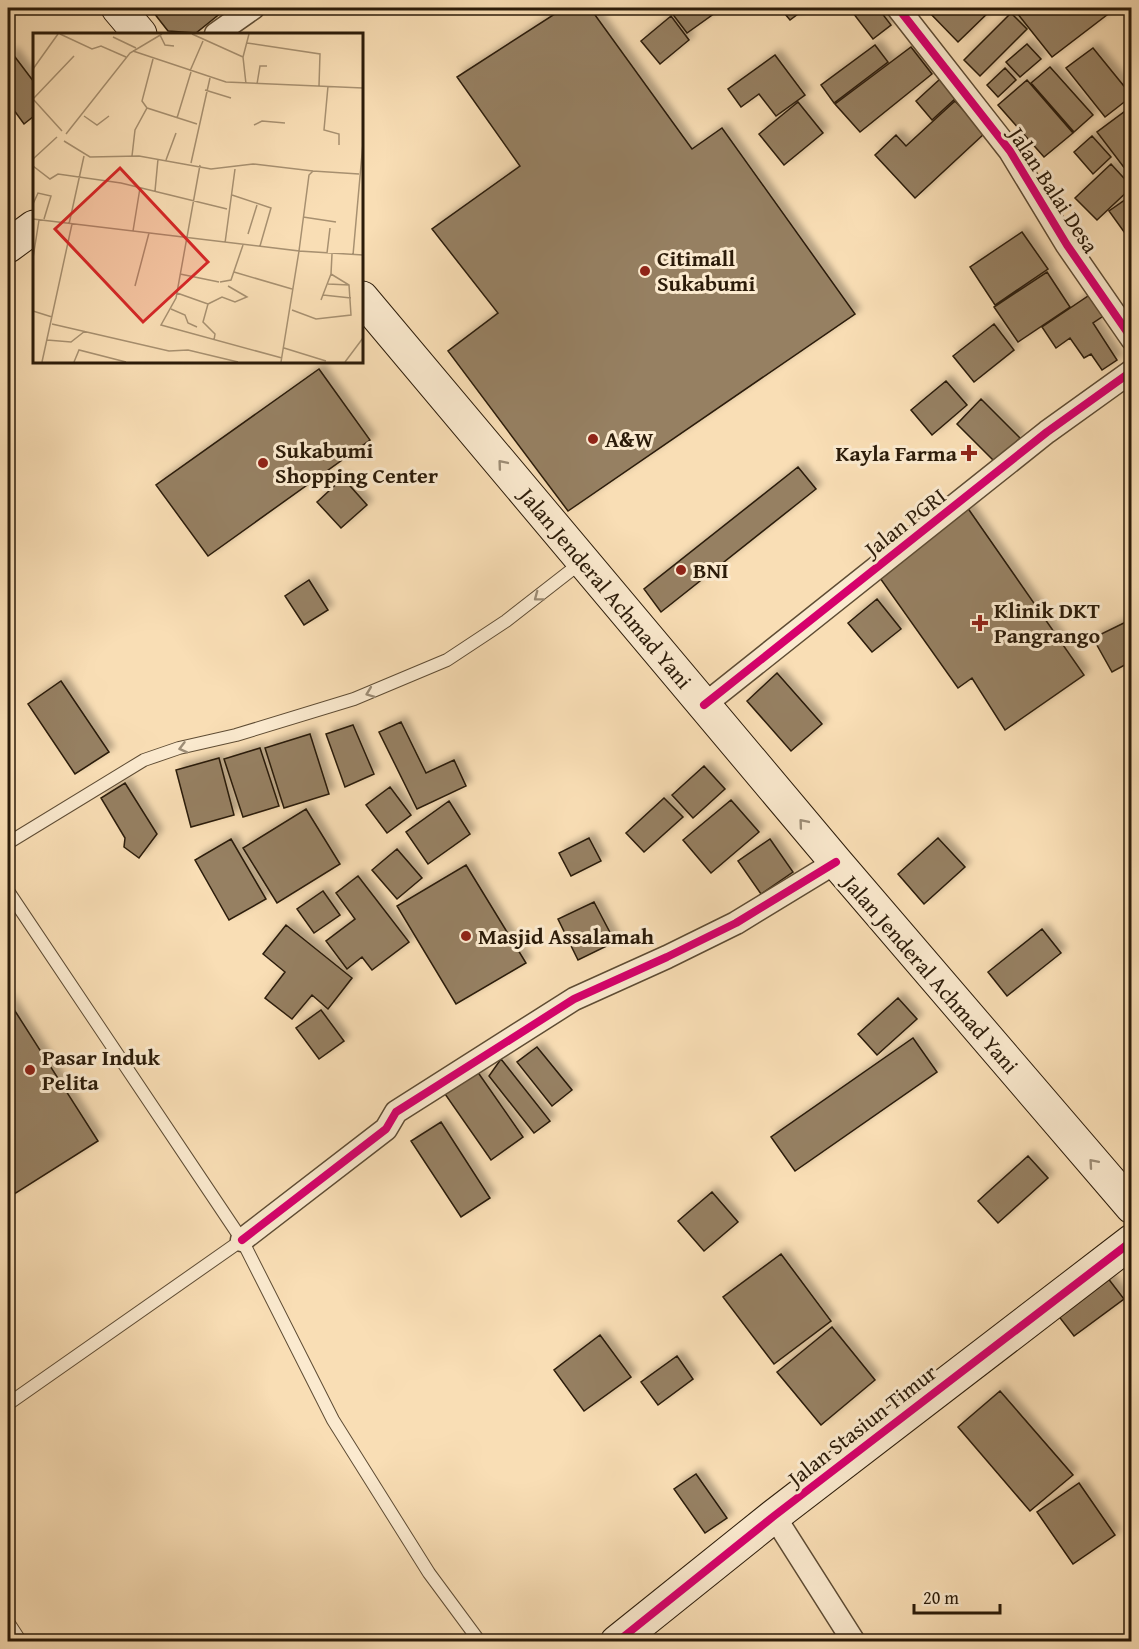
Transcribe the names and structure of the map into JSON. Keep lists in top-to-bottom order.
{
  "streets": {
    "main road": ["Jalan Jenderal Achmad Yani", "Jalan Stasiun Timur"],
    "street": ["Jalan Balai Desa", "Jalan PGRI"]
  },
  "crossings": [
    ["Jalan PGRI", "Jalan Jenderal Achmad Yani"]
  ],
  "one_way": ["Jalan Jenderal Achmad Yani"],
  "places": {
    "other": [
      "Citimall Sukabumi",
      "A&W",
      "Sukabumi Shopping Center",
      "BNI",
      "Masjid Assalamah",
      "Pasar Induk Pelita"
    ],
    "health": ["Kayla Farma", "Klinik DKT Pangrango"]
  },
  "scale_bar": "20 m"
}
